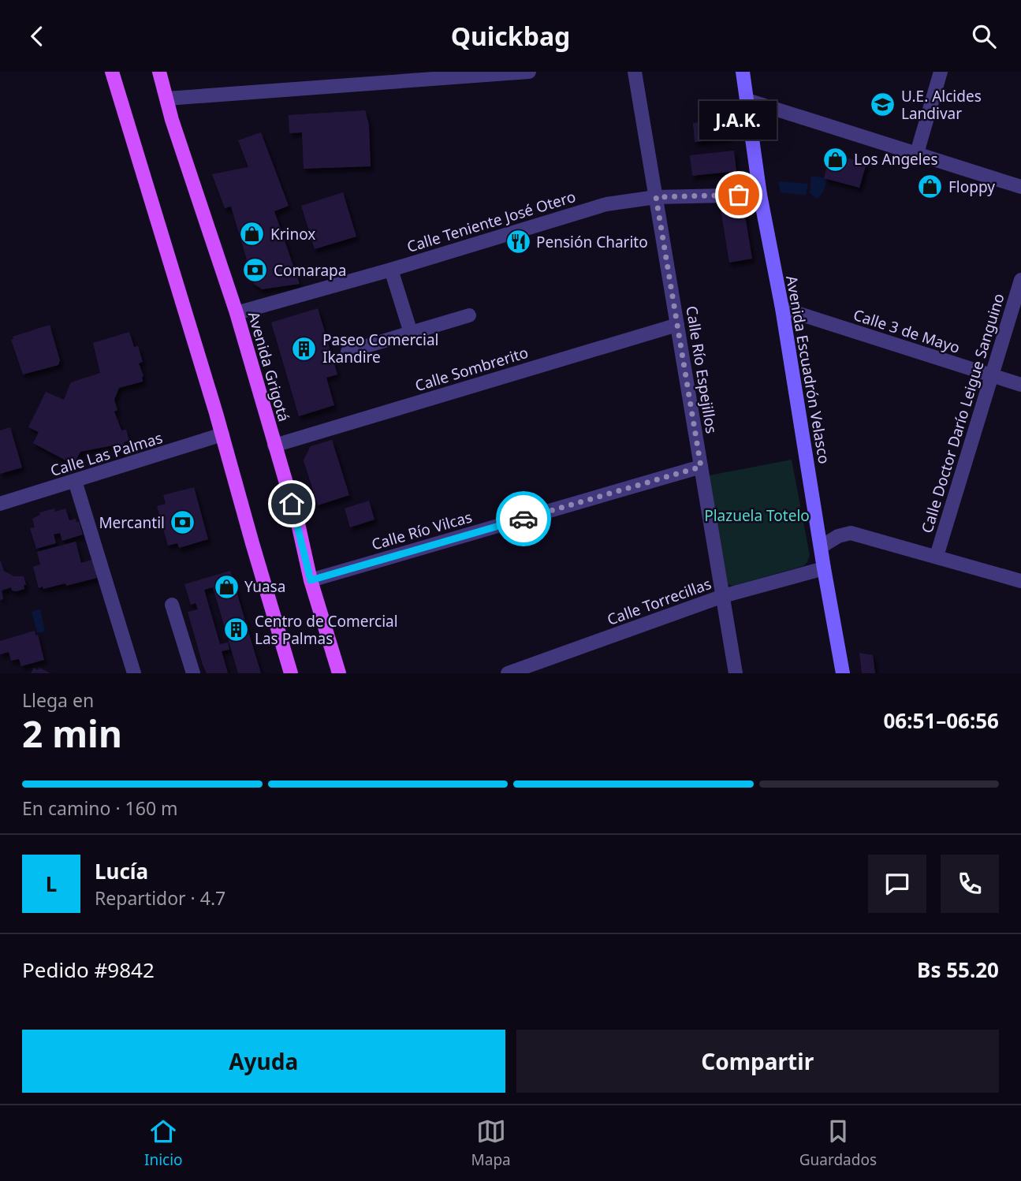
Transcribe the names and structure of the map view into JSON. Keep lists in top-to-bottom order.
{
  "streets": {
    "main road": ["Avenida Grigotá"],
    "street": [
      "Calle Teniente José Otero",
      "Calle 3 de Mayo",
      "Calle Sombrerito",
      "Calle Río Espejillos",
      "Avenida Escuadrón Velasco",
      "Calle Doctor Darío Leigue Sanguino",
      "Calle Las Palmas",
      "Calle Río Vilcas",
      "Calle Torrecillas"
    ]
  },
  "crossings": [
    ["Calle Teniente José Otero", "Avenida Grigotá"],
    ["Calle Teniente José Otero", "Calle Río Espejillos"],
    ["Calle Teniente José Otero", "Avenida Escuadrón Velasco"],
    ["Calle 3 de Mayo", "Avenida Escuadrón Velasco"],
    ["Calle 3 de Mayo", "Calle Doctor Darío Leigue Sanguino"],
    ["Avenida Grigotá", "Calle Sombrerito"],
    ["Avenida Grigotá", "Calle Río Vilcas"],
    ["Calle Sombrerito", "Calle Río Espejillos"],
    ["Calle Río Espejillos", "Calle Río Vilcas"],
    ["Calle Río Espejillos", "Calle Torrecillas"],
    ["Avenida Escuadrón Velasco", "Calle Torrecillas"]
  ],
  "parks": ["Plazuela Totelo"],
  "places": {
    "school or university": ["U.E. Alcides Landivar"],
    "shop": [
      "Los Angeles",
      "Floppy",
      "Krinox",
      "Yuasa"
    ],
    "other": ["J.A.K."],
    "restaurant": ["Pensión Charito"],
    "bank": ["Comarapa", "Mercantil"],
    "building": ["Paseo Comercial Ikandire", "Centro de Comercial Las Palmas"]
  },
  "page": {
    "header": "Quickbag",
    "bubble": "J.A.K.",
    "heading": ["2 min", "Llega en", "06:51–06:56"],
    "panel": [
      "Lucía",
      "Repartidor · 4.7",
      "Pedido #9842",
      "Bs 55.20"
    ],
    "bar": "En camino · 160 m",
    "round": "L",
    "buttons": ["Ayuda", "Compartir"],
    "tabs": ["Inicio", "Mapa", "Guardados"]
  }
}
